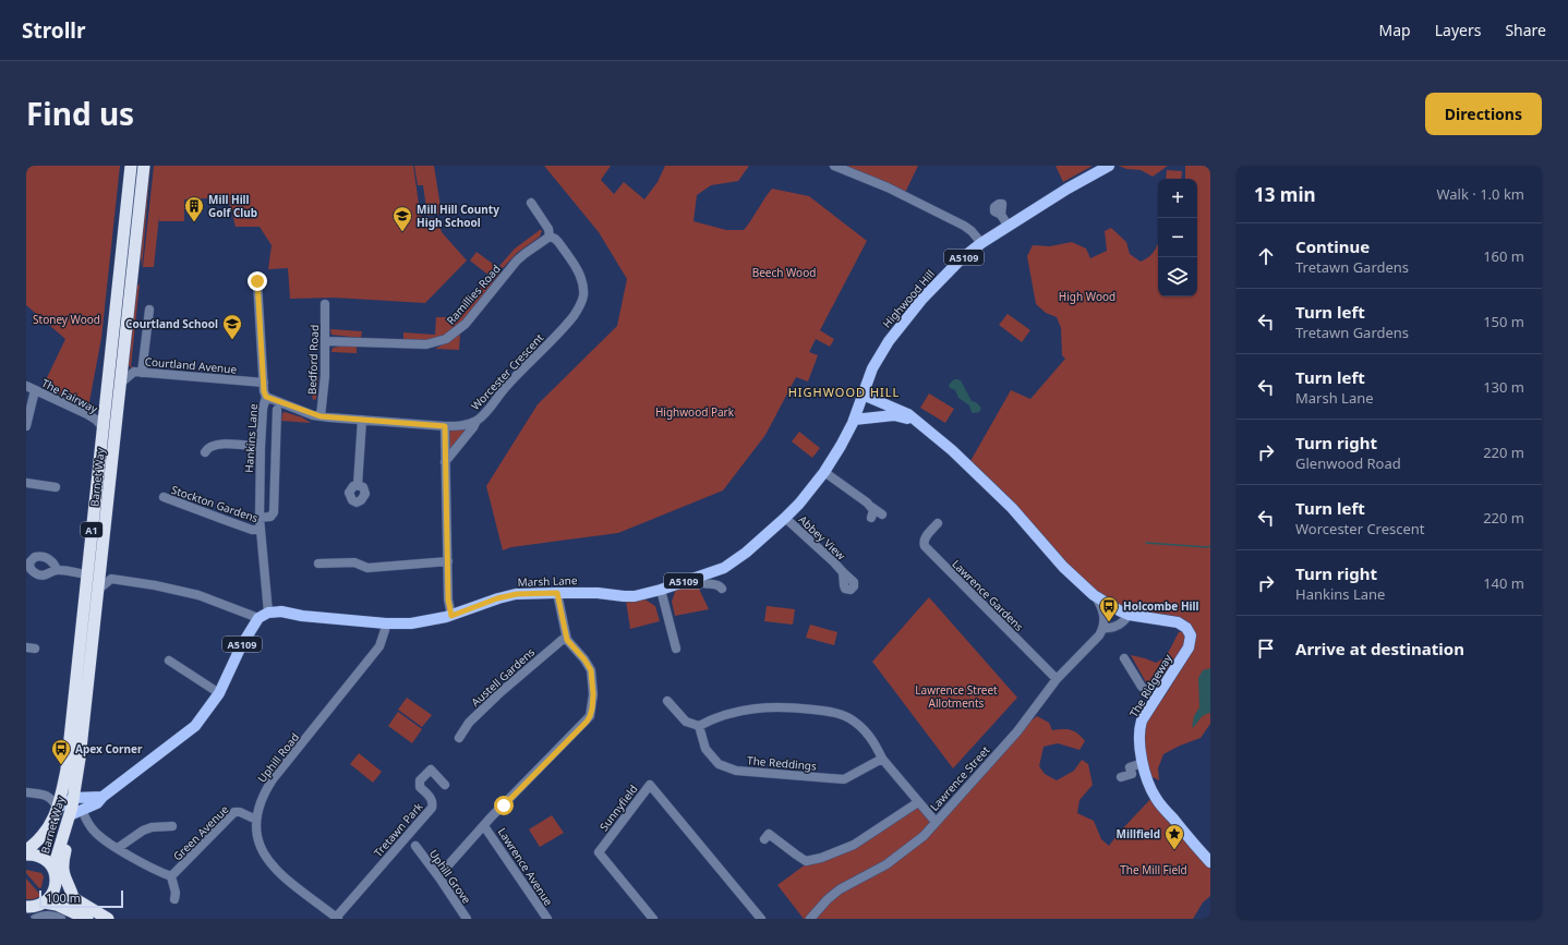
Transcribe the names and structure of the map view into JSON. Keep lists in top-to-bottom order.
{
  "streets": {
    "highway": ["Barnet Way", "A1"],
    "main road": [
      "A5109",
      "Highwood Hill",
      "Marsh Lane",
      "The Ridgeway"
    ],
    "street": [
      "Ramillies Road",
      "Bedford Road",
      "Courtland Avenue",
      "Worcester Crescent",
      "The Fairway",
      "Hankins Lane",
      "Stockton Gardens",
      "Abbey View",
      "Lawrence Gardens",
      "Austell Gardens",
      "Uphill Road",
      "The Reddings",
      "Lawrence Street",
      "Sunnyfield",
      "Tretawn Park",
      "Green Avenue",
      "Lawrence Avenue",
      "Uphill Grove"
    ]
  },
  "crossings": [
    ["A5109", "Hankins Lane"],
    ["A5109", "Barnet Way"],
    ["A5109", "A1"],
    ["A5109", "Marsh Lane"],
    ["Ramillies Road", "Bedford Road"],
    ["Ramillies Road", "Worcester Crescent"],
    ["Highwood Hill", "Marsh Lane"],
    ["Bedford Road", "Worcester Crescent"],
    ["Courtland Avenue", "Hankins Lane"],
    ["Courtland Avenue", "Barnet Way"],
    ["Worcester Crescent", "Hankins Lane"],
    ["The Fairway", "Barnet Way"],
    ["Hankins Lane", "Stockton Gardens"],
    ["Hankins Lane", "Marsh Lane"],
    ["Barnet Way", "A1"],
    ["Abbey View", "Marsh Lane"],
    ["Marsh Lane", "Uphill Road"],
    ["Lawrence Gardens", "Lawrence Street"],
    ["Uphill Road", "Tretawn Park"],
    ["Uphill Road", "Green Avenue"]
  ],
  "districts": ["HIGHWOOD HILL"],
  "parks": [
    "Beech Wood",
    "High Wood",
    "Stoney Wood",
    "Highwood Park",
    "Lawrence Street Allotments",
    "The Mill Field"
  ],
  "places": {
    "building": ["Mill Hill Golf Club"],
    "school or university": ["Mill Hill County High School", "Courtland School"],
    "bus stop": ["Holcombe Hill", "Apex Corner"],
    "place": ["Millfield"]
  },
  "scale_bar": "100 m",
  "page": {
    "header": "Strollr",
    "nav": ["Map", "Layers", "Share"],
    "title": "Find us",
    "buttons": "Directions",
    "heading": ["13 min", "Walk · 1.0 km"],
    "map_buttons": ["+", "−"],
    "list": [
      ["Continue", "Tretawn Gardens", "160 m"],
      ["Turn left", "Tretawn Gardens", "150 m"],
      ["Turn left", "Marsh Lane", "130 m"],
      ["Turn right", "Glenwood Road", "220 m"],
      ["Turn left", "Worcester Crescent", "220 m"],
      ["Turn right", "Hankins Lane", "140 m"],
      "Arrive at destination"
    ],
    "scale": "100 m"
  }
}
